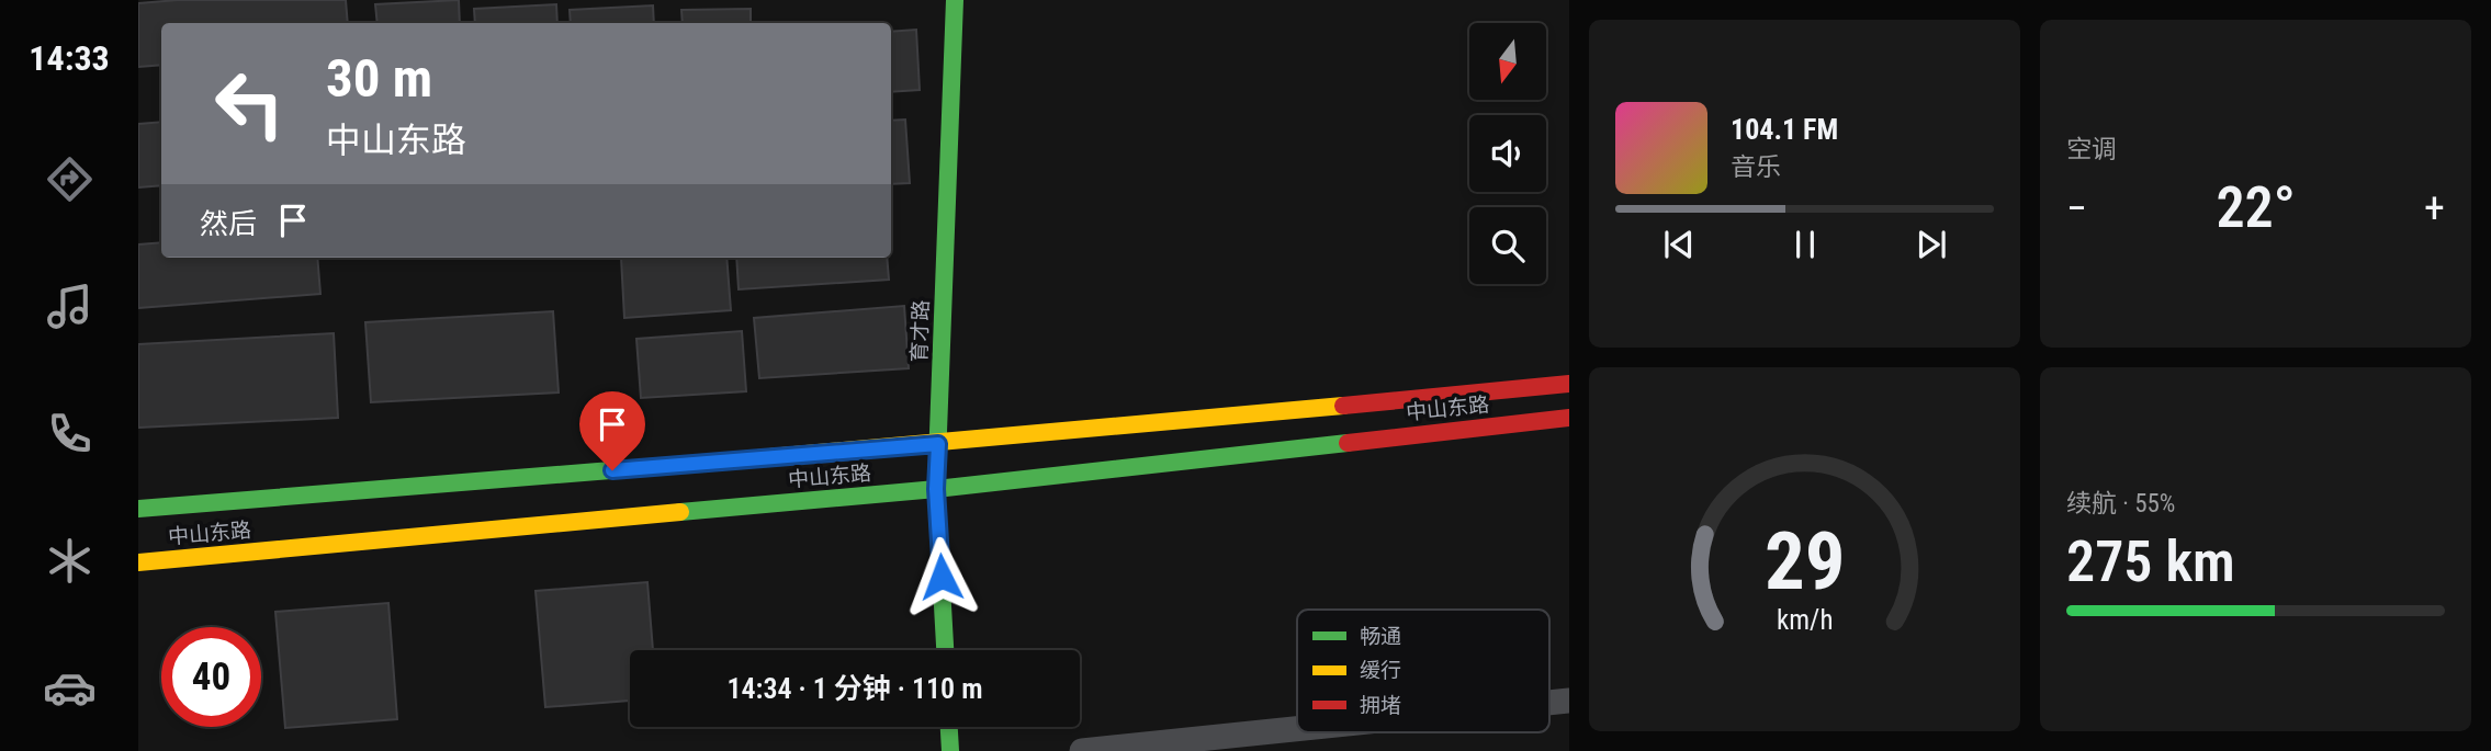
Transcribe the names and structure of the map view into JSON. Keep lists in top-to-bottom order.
{
  "streets": {
    "main road": ["育才路", "中山东路"]
  },
  "crossings": [
    ["育才路", "中山东路"]
  ],
  "legend": ["畅通", "缓行", "拥堵"],
  "north": "bottom",
  "page": {
    "tabs": "14:33",
    "tile": [
      "空调",
      ["续航 · 55%", "275 km"]
    ],
    "turn": ["30 m", "中山东路"],
    "song": ["104.1 FM", "音乐"],
    "heat": ["−", "22°", "+"],
    "then": "然后",
    "limit": "40",
    "trip": "14:34 · 1 分钟 · 110 m",
    "gauge": ["29", "km/h"]
  }
}
